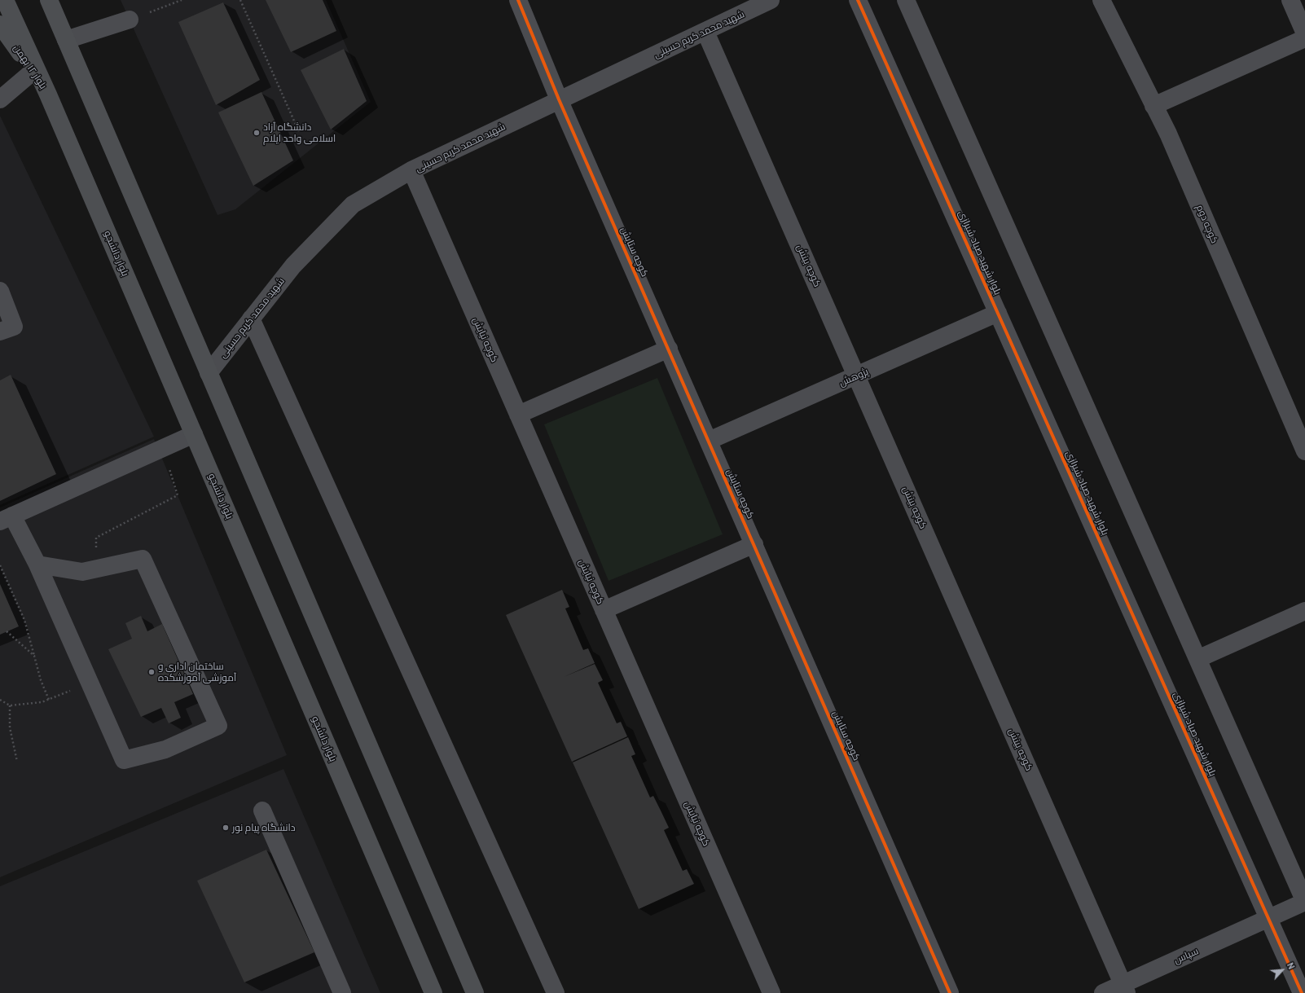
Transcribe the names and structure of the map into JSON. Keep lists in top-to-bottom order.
{
  "streets": {
    "main road": ["بلوار ۱۲ بهمن", "بلوار دانشجو"],
    "street": [
      "شهید محمد‌ کریم حسینی",
      "کوچه دوم",
      "کوچه ستایش",
      "بلوار شهید صیاد شیرازی",
      "کوچه بینش",
      "كوچه نيايش",
      "پژوهش",
      "سپاس"
    ]
  },
  "crossings": [
    ["شهید محمد‌ کریم حسینی", "کوچه ستایش"],
    ["شهید محمد‌ کریم حسینی", "کوچه بینش"],
    ["شهید محمد‌ کریم حسینی", "كوچه نيايش"],
    ["بلوار ۱۲ بهمن", "بلوار دانشجو"],
    ["کوچه ستایش", "پژوهش"],
    ["بلوار شهید صیاد شیرازی", "پژوهش"],
    ["بلوار شهید صیاد شیرازی", "سپاس"],
    ["کوچه بینش", "پژوهش"],
    ["کوچه بینش", "سپاس"]
  ],
  "places": ["دانشگاه آزاد اسلامی واحد ایلام", "ساختمان اداری و آموزشی آموزشکده", "دانشگاه پیام نور"],
  "north": "top right"
}
